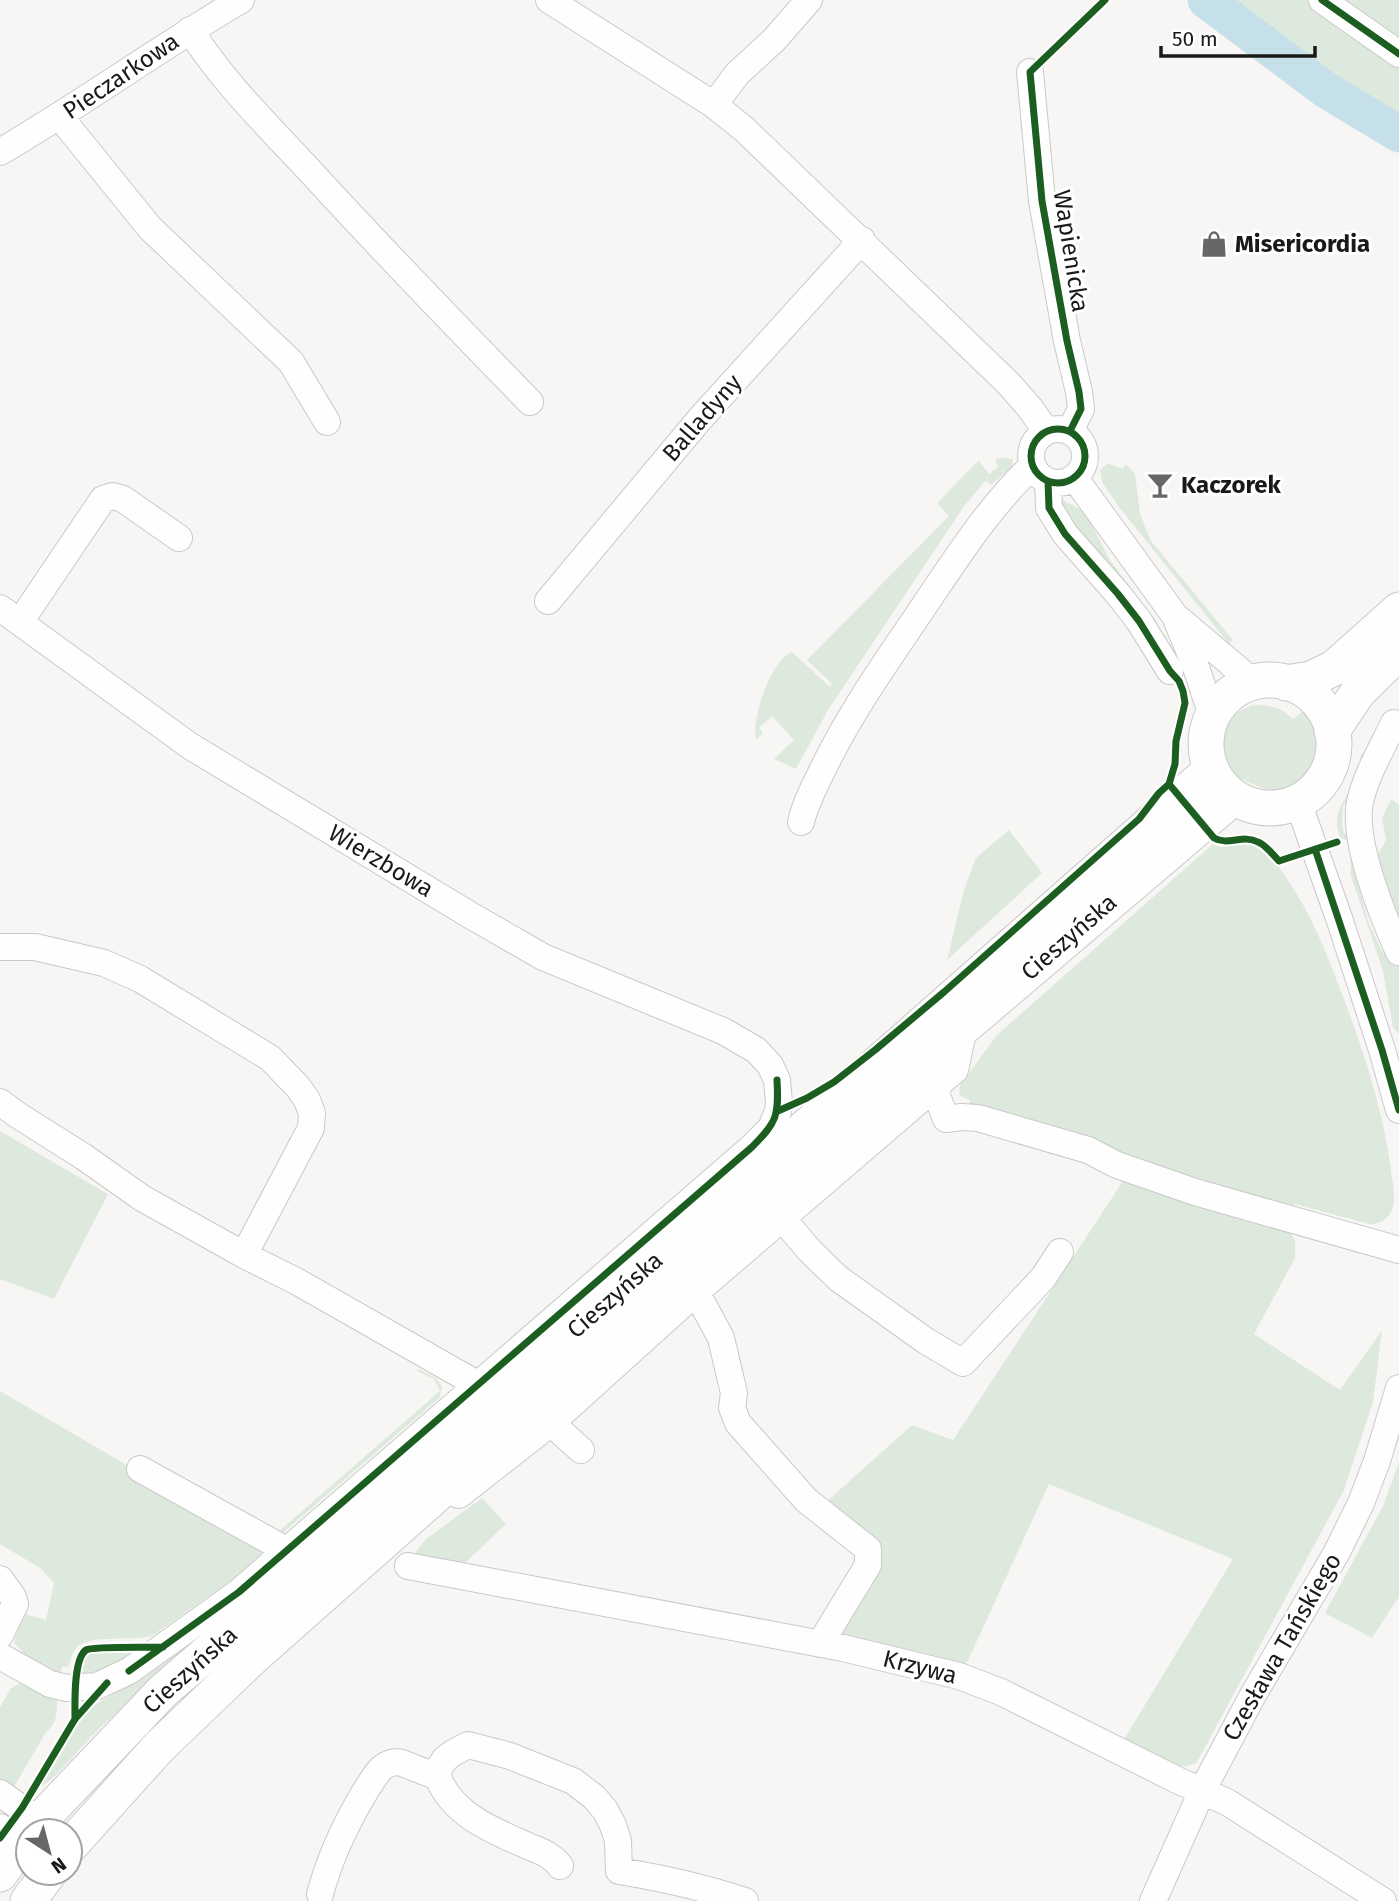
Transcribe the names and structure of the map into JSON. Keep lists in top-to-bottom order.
{
  "streets": {
    "main road": ["Cieszyńska"],
    "street": [
      "Pieczarkowa",
      "Wapienicka",
      "Balladyny",
      "Wierzbowa",
      "Czesława Tańskiego",
      "Krzywa"
    ]
  },
  "crossings": [
    ["Czesława Tańskiego", "Krzywa"]
  ],
  "places": {
    "shop": ["Misericordia"],
    "bar": ["Kaczorek"]
  },
  "scale_bar": "50 m",
  "north": "bottom right"
}
